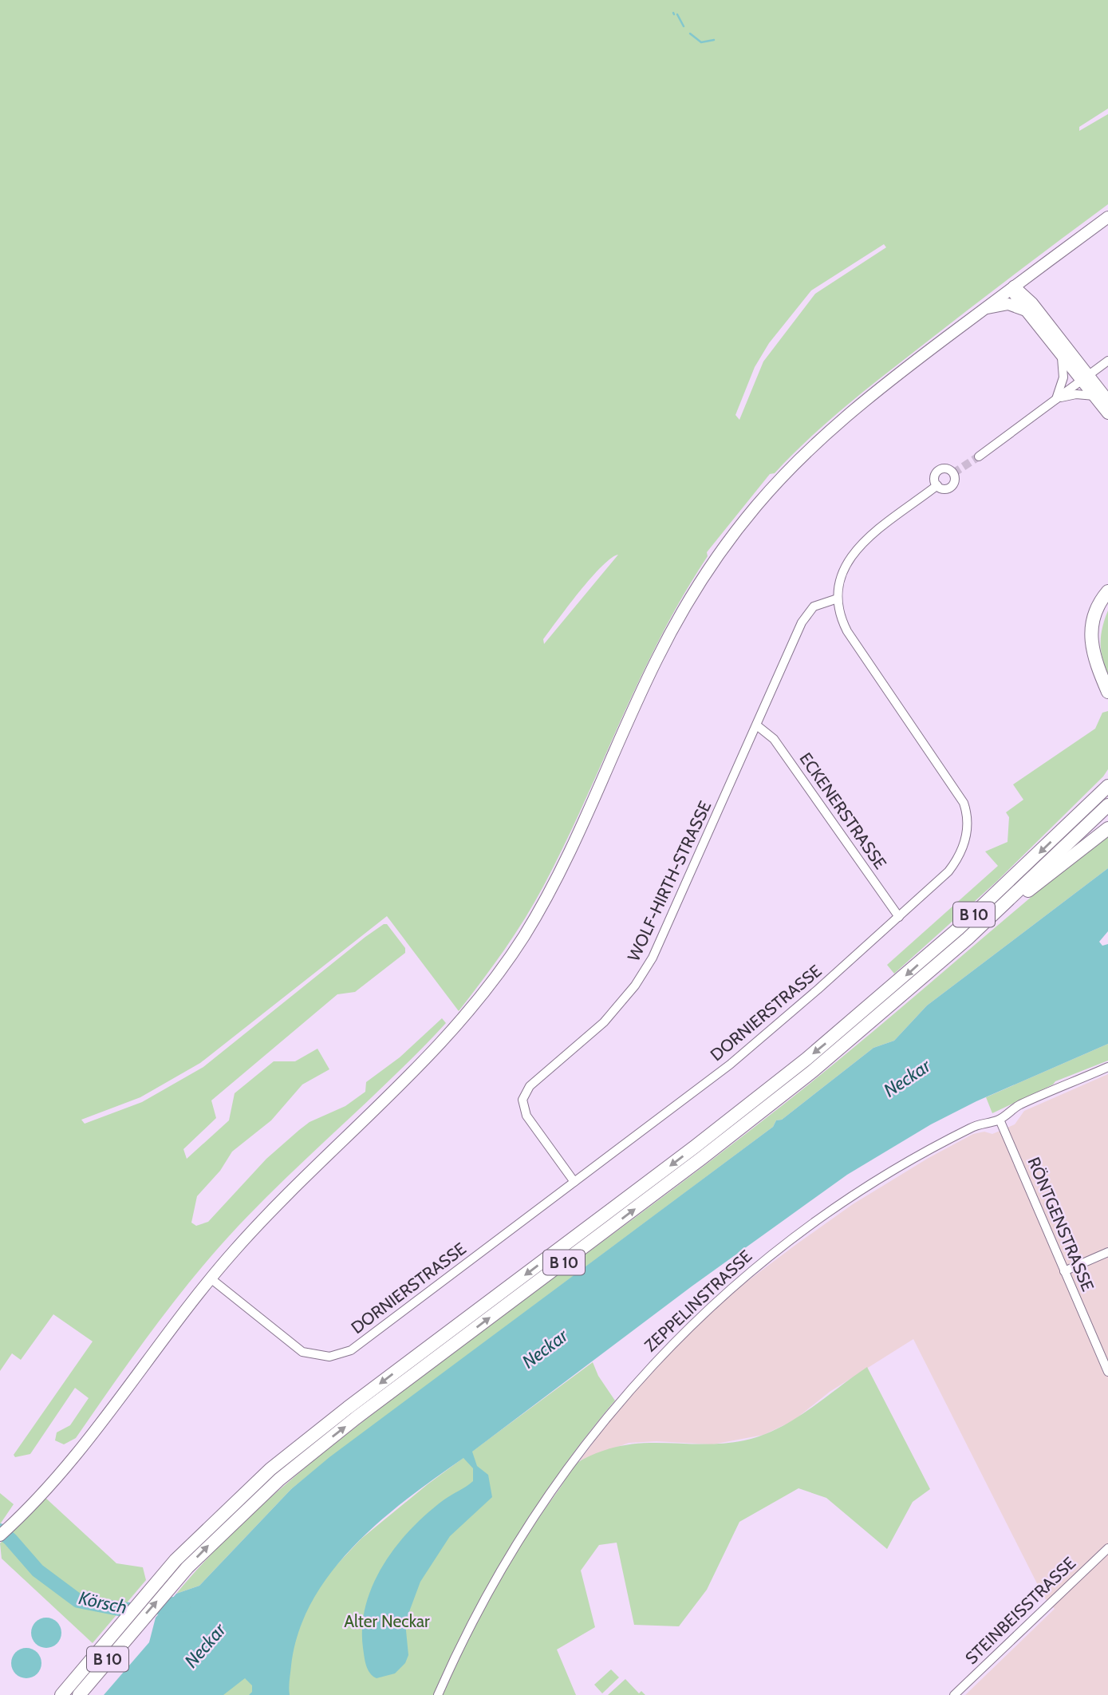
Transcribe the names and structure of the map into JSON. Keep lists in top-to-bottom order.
{
  "streets": {
    "highway": ["B 10"],
    "street": [
      "ECKENERSTRASSE",
      "WOLF-HIRTH-STRASSE",
      "DORNIERSTRASSE",
      "RÖNTGENSTRASSE",
      "ZEPPELINSTRASSE",
      "STEINBEISSTRASSE"
    ]
  },
  "crossings": [
    ["ECKENERSTRASSE", "WOLF-HIRTH-STRASSE"],
    ["ECKENERSTRASSE", "DORNIERSTRASSE"],
    ["WOLF-HIRTH-STRASSE", "DORNIERSTRASSE"],
    ["RÖNTGENSTRASSE", "ZEPPELINSTRASSE"]
  ],
  "water": ["Neckar", "Körsch"],
  "parks": ["Alter Neckar"]
}
